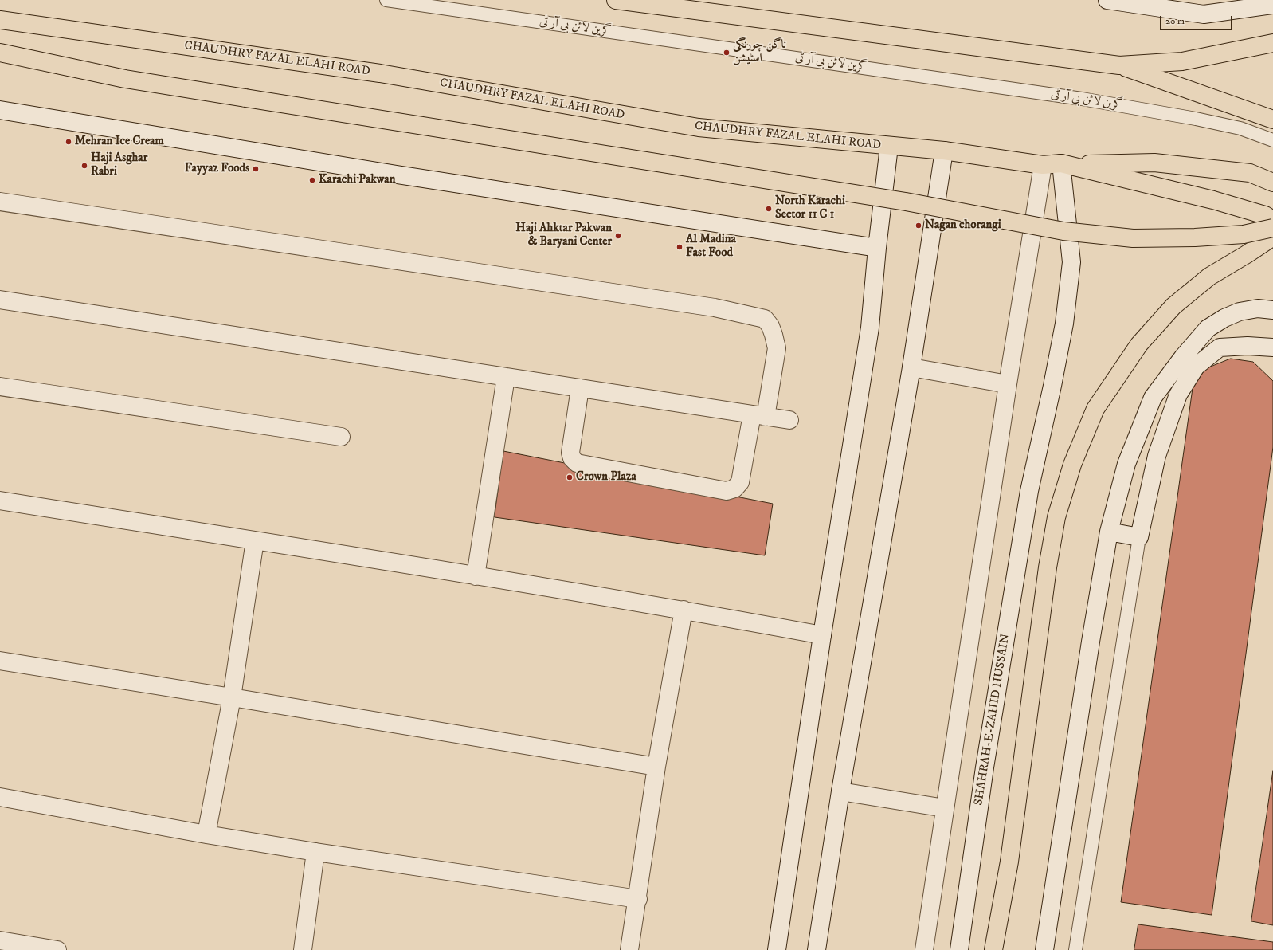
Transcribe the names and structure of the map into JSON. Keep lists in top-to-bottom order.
{
  "streets": {
    "main road": ["CHAUDHRY FAZAL ELAHI ROAD"],
    "street": ["SHAHRAH-E-ZAHID HUSSAIN"],
    "lane": ["گرین لائن بی آر ٹی"]
  },
  "crossings": [
    ["CHAUDHRY FAZAL ELAHI ROAD", "SHAHRAH-E-ZAHID HUSSAIN"]
  ],
  "places": [
    "ناگن چورنگی اسٹیشن",
    "Mehran Ice Cream",
    "Haji Asghar Rabri",
    "Fayyaz Foods",
    "Karachi Pakwan",
    "North Karachi Sector 11 C 1",
    "Nagan chorangi",
    "Haji Ahktar Pakwan & Baryani Center",
    "Al Madina Fast Food",
    "Crown Plaza"
  ],
  "scale_bar": "20 m"
}
